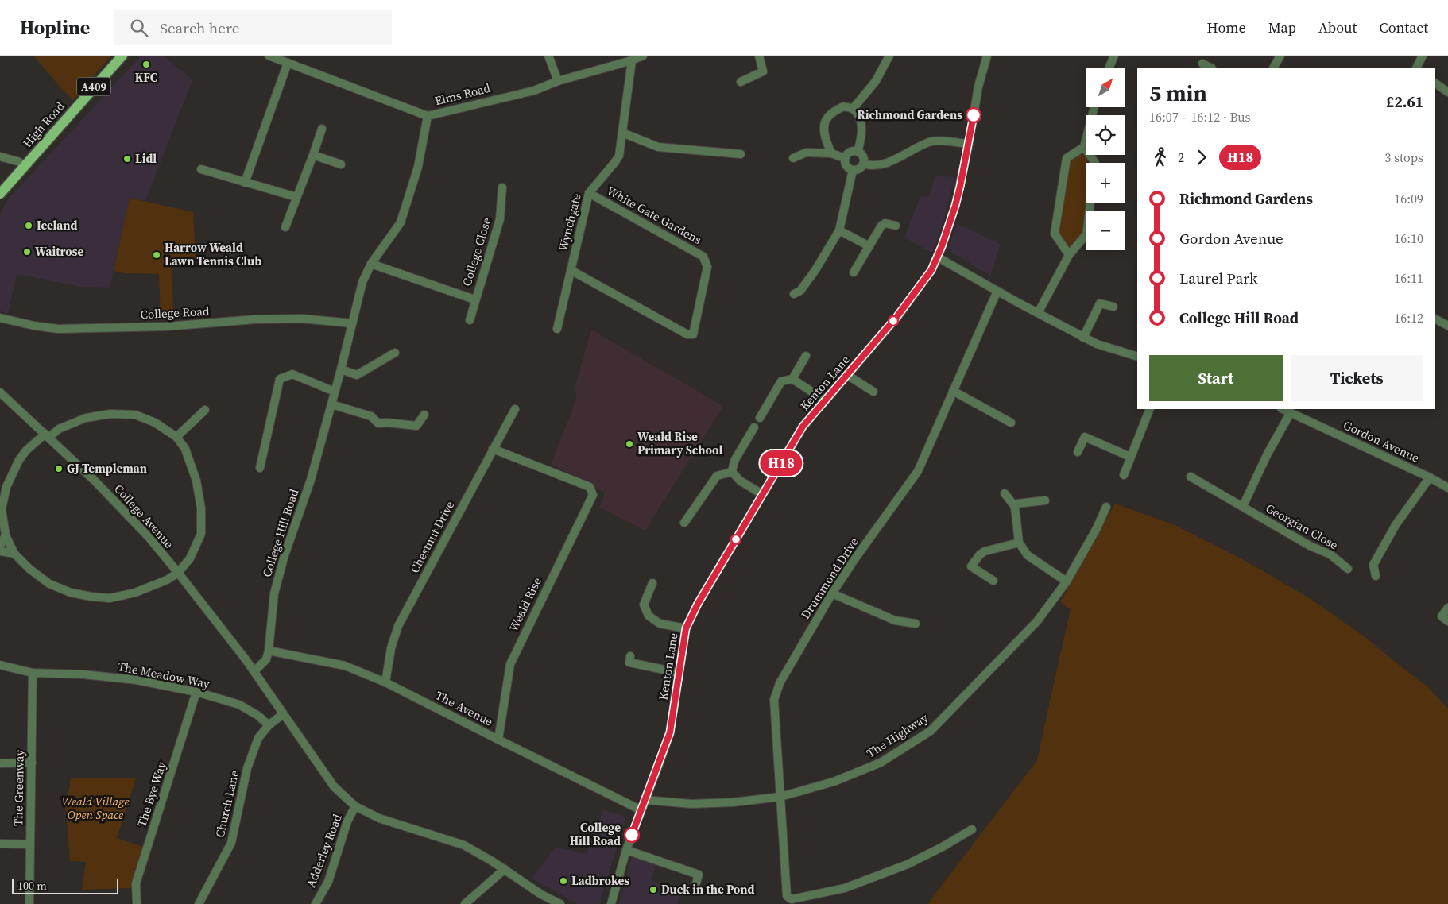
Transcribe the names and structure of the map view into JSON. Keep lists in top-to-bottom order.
{
  "streets": {
    "main road": ["A409", "High Road"],
    "street": [
      "Elms Road",
      "White Gate Gardens",
      "Wynchgate",
      "College Close",
      "College Road",
      "Kenton Lane",
      "Gordon Avenue",
      "College Avenue",
      "Georgian Close",
      "College Hill Road",
      "Chestnut Drive",
      "Drummond Drive",
      "Weald Rise",
      "The Meadow Way",
      "The Avenue",
      "The Highway",
      "The Greenway",
      "The Bye Way",
      "Church Lane",
      "Adderley Road"
    ]
  },
  "crossings": [
    ["Elms Road", "Wynchgate"],
    ["Elms Road", "College Hill Road"],
    ["White Gate Gardens", "Wynchgate"],
    ["College Close", "College Hill Road"],
    ["College Road", "College Hill Road"],
    ["Kenton Lane", "The Avenue"],
    ["Kenton Lane", "The Highway"],
    ["College Avenue", "College Hill Road"],
    ["College Hill Road", "The Avenue"],
    ["Chestnut Drive", "Weald Rise"],
    ["Chestnut Drive", "The Avenue"],
    ["Drummond Drive", "The Highway"],
    ["Weald Rise", "The Avenue"],
    ["The Meadow Way", "The Greenway"],
    ["The Meadow Way", "The Bye Way"],
    ["The Meadow Way", "Church Lane"]
  ],
  "parks": ["Weald Village Open Space"],
  "places": [
    "KFC",
    "Richmond Gardens",
    "Lidl",
    "Iceland",
    "Waitrose",
    "Harrow Weald Lawn Tennis Club",
    "Weald Rise Primary School",
    "GJ Templeman",
    "College Hill Road",
    "Ladbrokes",
    "Duck in the Pond"
  ],
  "lines": ["bus line H18"],
  "scale_bar": "100 m",
  "north": "top right",
  "page": {
    "header": "Hopline",
    "search": "Search here",
    "nav": [
      "Home",
      "Map",
      "About",
      "Contact"
    ],
    "on_map": "H18",
    "map_buttons": ["+", "−"],
    "heading": ["5 min", "16:07 – 16:12 · Bus", "£2.61"],
    "legs": ["2", "H18", "3 stops"],
    "list": [
      {
        "name": "Richmond Gardens",
        "value": "16:09"
      },
      {
        "name": "Gordon Avenue",
        "value": "16:10"
      },
      {
        "name": "Laurel Park",
        "value": "16:11"
      },
      {
        "name": "College Hill Road",
        "value": "16:12"
      }
    ],
    "buttons": ["Start", "Tickets"],
    "scale": "100 m"
  }
}
